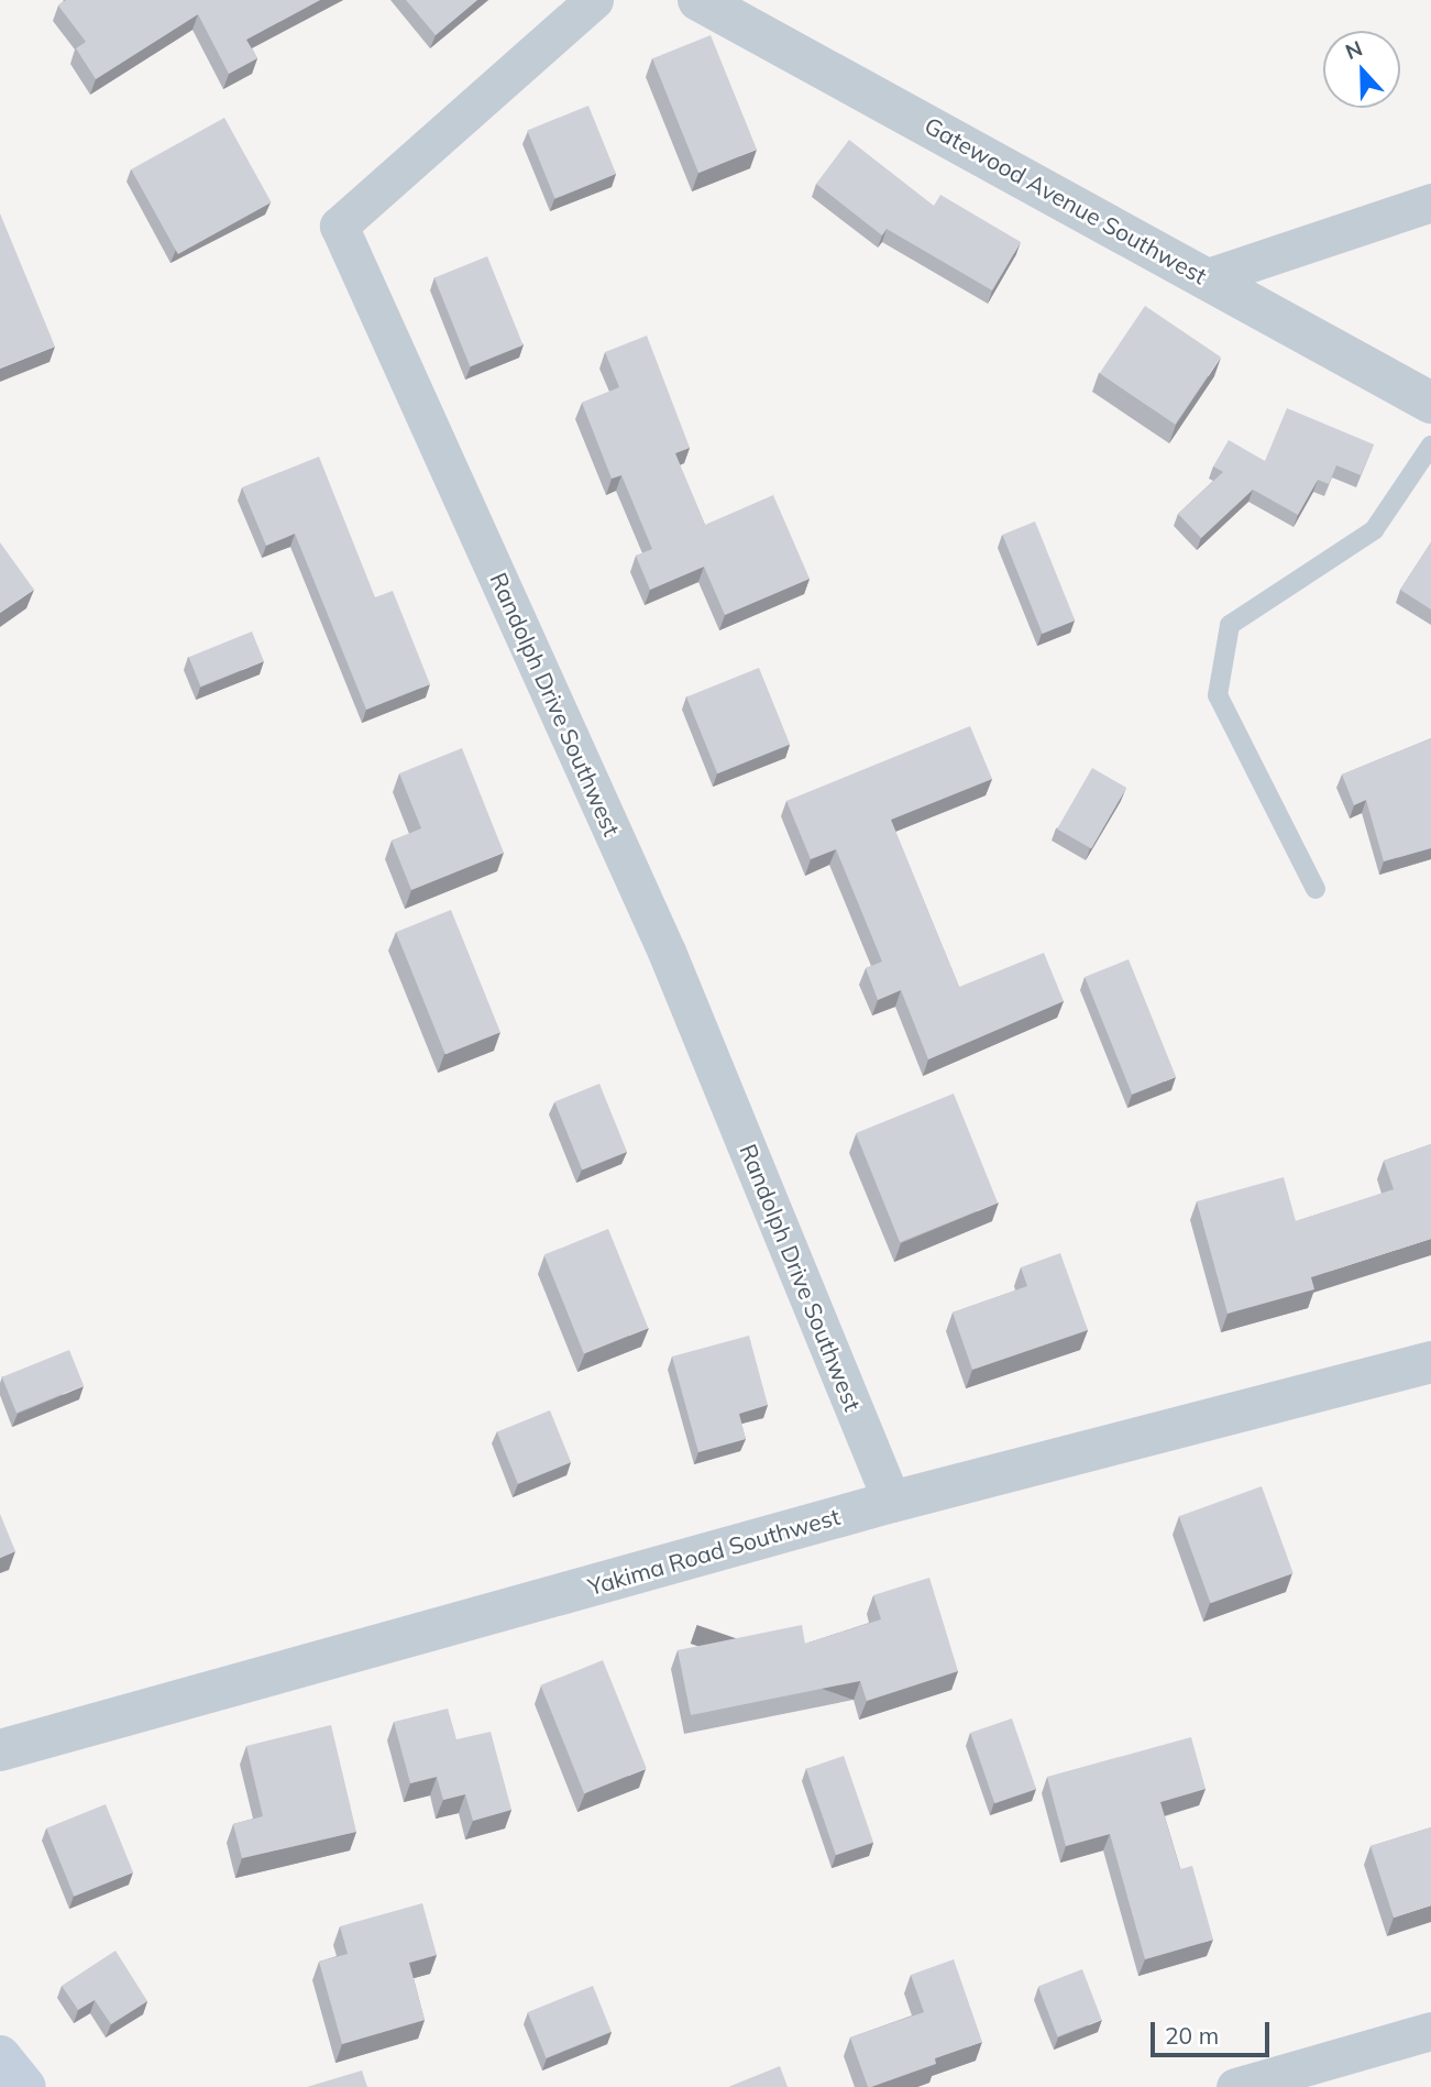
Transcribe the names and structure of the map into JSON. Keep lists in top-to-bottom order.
{
  "streets": {
    "street": ["Gatewood Avenue Southwest", "Randolph Drive Southwest", "Yakima Road Southwest"]
  },
  "crossings": [
    ["Randolph Drive Southwest", "Yakima Road Southwest"]
  ],
  "scale_bar": "20 m",
  "north": "top"
}
